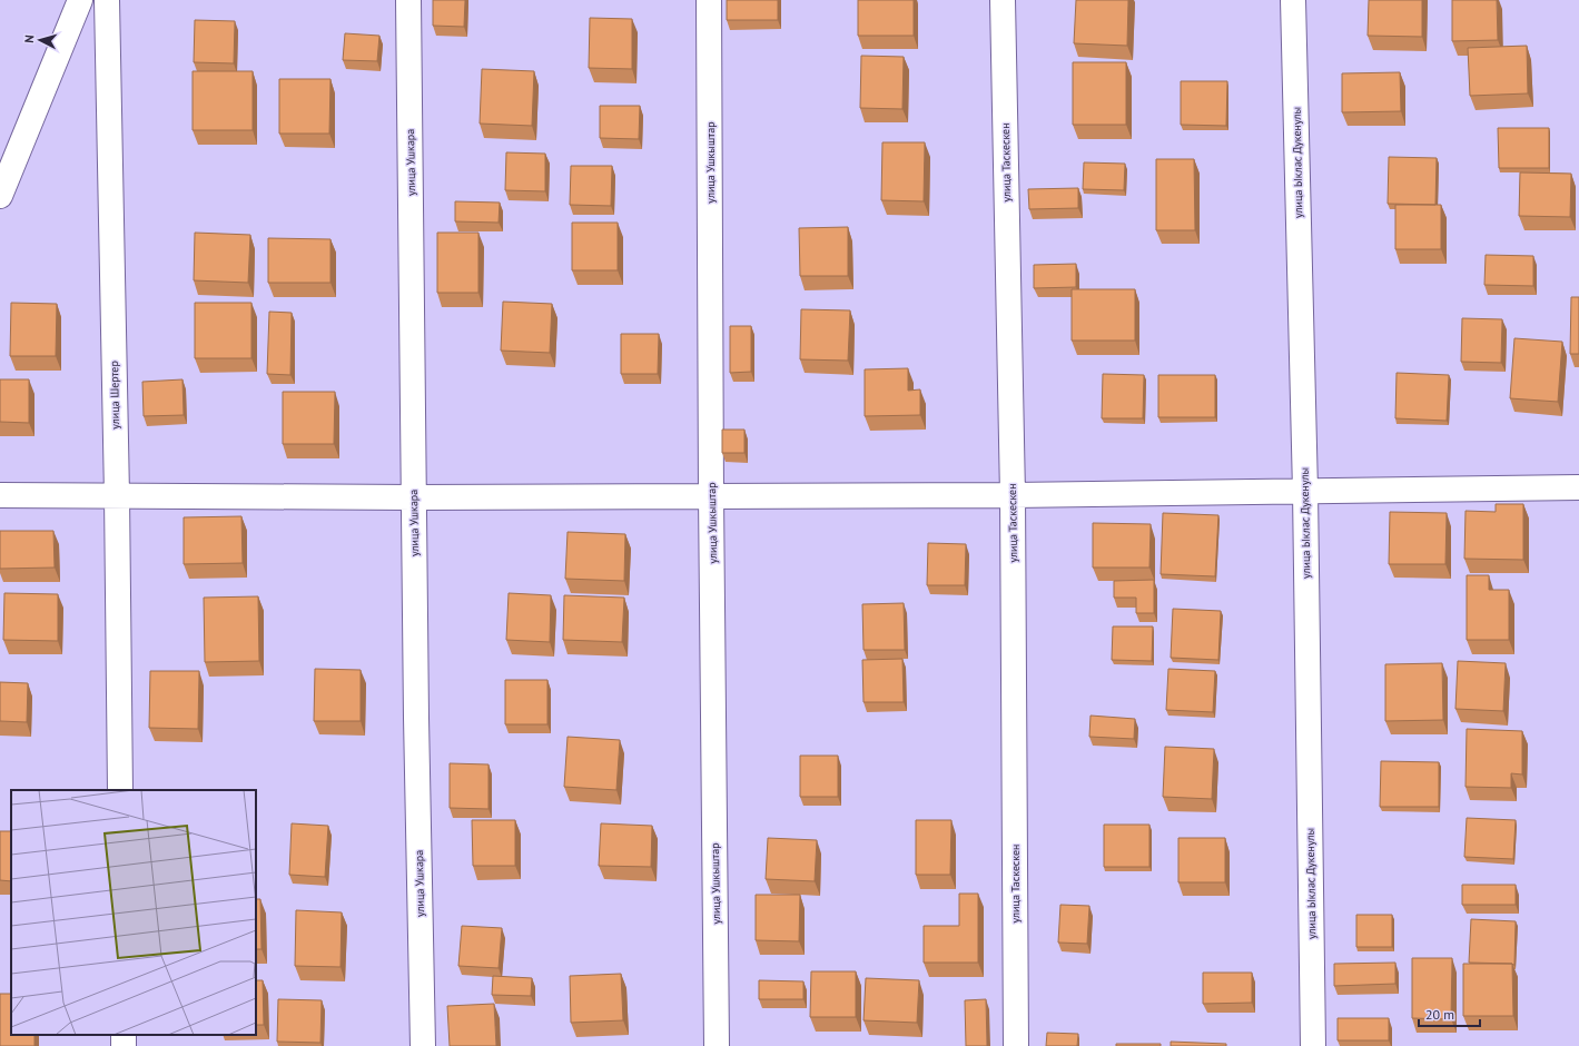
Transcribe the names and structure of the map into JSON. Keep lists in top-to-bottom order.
{
  "streets": {
    "street": [
      "улица Ушкара",
      "улица Ушкыштар",
      "улица Таскескен",
      "улица Ыклас Дукенулы",
      "улица Шертер"
    ]
  },
  "scale_bar": "20 m",
  "north": "left"
}
